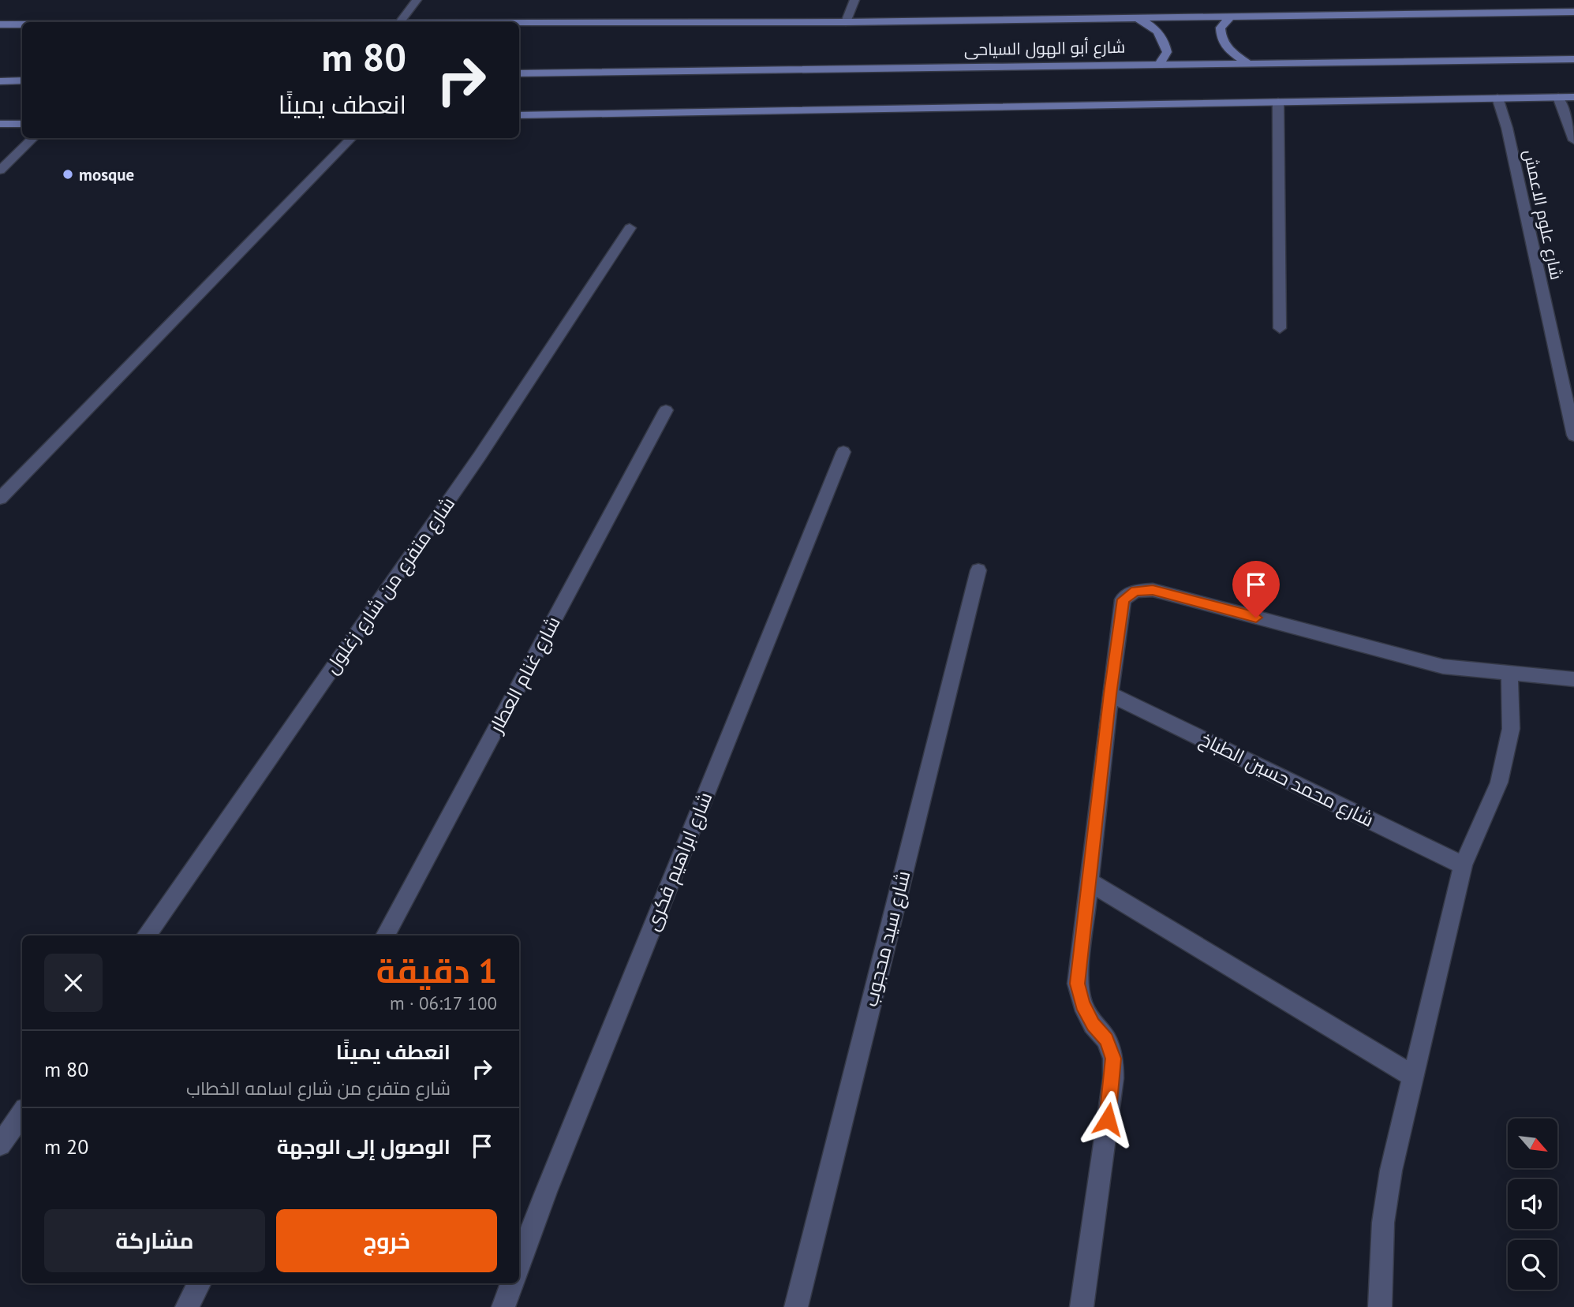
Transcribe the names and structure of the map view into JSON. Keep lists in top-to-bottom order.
{
  "streets": {
    "main road": ["شارع أبو الهول السياحى"],
    "street": [
      "شارع علوم الاعمش",
      "شارع متفرع من شارع زغلول",
      "شارع غنام العطار",
      "شارع محمد حسين الطباخ",
      "شارع ابراهيم فكرى",
      "شارع سيد محجوب"
    ]
  },
  "places": ["mosque"],
  "north": "bottom right",
  "page": {
    "turn": ["80 m", "انعطف يمينًا"],
    "heading": ["1 دقيقة", "100 m · 06:17"],
    "list": [
      {
        "name": "انعطف يمينًا",
        "note": "شارع متفرع من شارع اسامه الخطاب",
        "value": "80 m"
      },
      {
        "name": "الوصول إلى الوجهة",
        "value": "20 m"
      }
    ],
    "buttons": ["خروج", "مشاركة"]
  }
}
